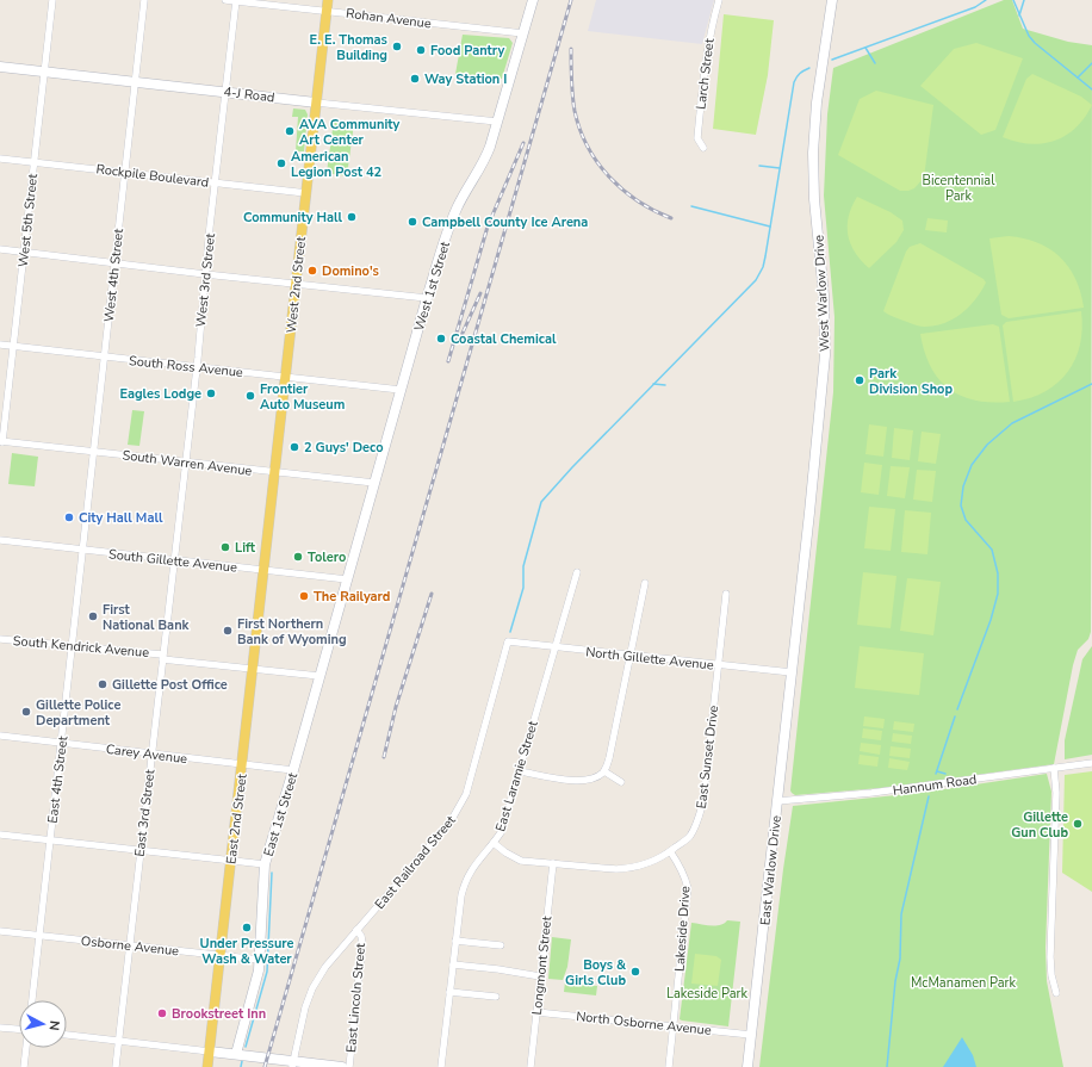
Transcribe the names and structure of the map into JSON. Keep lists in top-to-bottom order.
{
  "streets": {
    "main road": ["West 2nd Street", "East 2nd Street"],
    "street": [
      "Rohan Avenue",
      "Larch Street",
      "4-J Road",
      "Rockpile Boulevard",
      "West 5th Street",
      "West 4th Street",
      "West 3rd Street",
      "West 1st Street",
      "West Warlow Drive",
      "South Ross Avenue",
      "South Warren Avenue",
      "South Gillette Avenue",
      "South Kendrick Avenue",
      "North Gillette Avenue",
      "Carey Avenue",
      "East Sunset Drive",
      "East Laramie Street",
      "East 4th Street",
      "Hannum Road",
      "East 3rd Street",
      "East 1st Street",
      "East Railroad Street",
      "East Warlow Drive",
      "Lakeside Drive",
      "Osborne Avenue",
      "Longmont Street",
      "East Lincoln Street",
      "North Osborne Avenue"
    ]
  },
  "crossings": [
    ["Rohan Avenue", "West 3rd Street"],
    ["Rohan Avenue", "West 2nd Street"],
    ["Rohan Avenue", "West 1st Street"],
    ["4-J Road", "West 5th Street"],
    ["4-J Road", "West 4th Street"],
    ["4-J Road", "West 3rd Street"],
    ["4-J Road", "West 2nd Street"],
    ["4-J Road", "West 1st Street"],
    ["Rockpile Boulevard", "West 5th Street"],
    ["Rockpile Boulevard", "West 4th Street"],
    ["Rockpile Boulevard", "West 3rd Street"],
    ["Rockpile Boulevard", "West 2nd Street"],
    ["West 5th Street", "South Ross Avenue"],
    ["West 5th Street", "South Warren Avenue"],
    ["West 4th Street", "South Ross Avenue"],
    ["West 4th Street", "South Warren Avenue"],
    ["West 4th Street", "South Gillette Avenue"],
    ["West 4th Street", "East 4th Street"],
    ["West 3rd Street", "South Ross Avenue"],
    ["West 3rd Street", "South Warren Avenue"],
    ["West 3rd Street", "South Gillette Avenue"],
    ["West 3rd Street", "East 3rd Street"],
    ["West 2nd Street", "South Ross Avenue"],
    ["West 2nd Street", "South Warren Avenue"],
    ["West 2nd Street", "South Gillette Avenue"],
    ["West 2nd Street", "East 2nd Street"],
    ["West 1st Street", "South Ross Avenue"],
    ["West 1st Street", "South Warren Avenue"],
    ["West 1st Street", "South Gillette Avenue"],
    ["West 1st Street", "East 1st Street"],
    ["West Warlow Drive", "North Gillette Avenue"],
    ["West Warlow Drive", "East Warlow Drive"],
    ["South Gillette Avenue", "East 4th Street"],
    ["South Gillette Avenue", "East 3rd Street"],
    ["South Gillette Avenue", "East 1st Street"],
    ["South Gillette Avenue", "East 2nd Street"],
    ["South Kendrick Avenue", "East 4th Street"],
    ["South Kendrick Avenue", "East 3rd Street"],
    ["South Kendrick Avenue", "East 1st Street"],
    ["South Kendrick Avenue", "East 2nd Street"],
    ["North Gillette Avenue", "East Sunset Drive"],
    ["North Gillette Avenue", "East Laramie Street"],
    ["North Gillette Avenue", "East Railroad Street"],
    ["North Gillette Avenue", "East Warlow Drive"],
    ["Carey Avenue", "East 4th Street"],
    ["Carey Avenue", "East 3rd Street"],
    ["Carey Avenue", "East 1st Street"],
    ["Carey Avenue", "East 2nd Street"],
    ["East Sunset Drive", "East Laramie Street"],
    ["East Sunset Drive", "Lakeside Drive"],
    ["East Sunset Drive", "Longmont Street"],
    ["East 4th Street", "Osborne Avenue"],
    ["Hannum Road", "East Warlow Drive"],
    ["East 3rd Street", "Osborne Avenue"],
    ["East 1st Street", "Osborne Avenue"],
    ["East 2nd Street", "Osborne Avenue"],
    ["East Railroad Street", "East Lincoln Street"],
    ["East Warlow Drive", "North Osborne Avenue"],
    ["Lakeside Drive", "North Osborne Avenue"],
    ["Longmont Street", "North Osborne Avenue"]
  ],
  "parks": ["Bicentennial Park", "McManamen Park", "Lakeside Park"],
  "places": [
    "E. E. Thomas Building",
    "Food Pantry",
    "Way Station I",
    "AVA Community Art Center",
    "American Legion Post 42",
    "Community Hall",
    "Campbell County Ice Arena",
    "Domino's",
    "Coastal Chemical",
    "Park Division Shop",
    "Eagles Lodge",
    "Frontier Auto Museum",
    "2 Guys' Deco",
    "City Hall Mall",
    "Lift",
    "Tolero",
    "The Railyard",
    "First National Bank",
    "First Northern Bank of Wyoming",
    "Gillette Post Office",
    "Gillette Police Department",
    "Gillette Gun Club",
    "Under Pressure Wash & Water",
    "Boys & Girls Club",
    "Brookstreet Inn"
  ],
  "north": "right"
}
